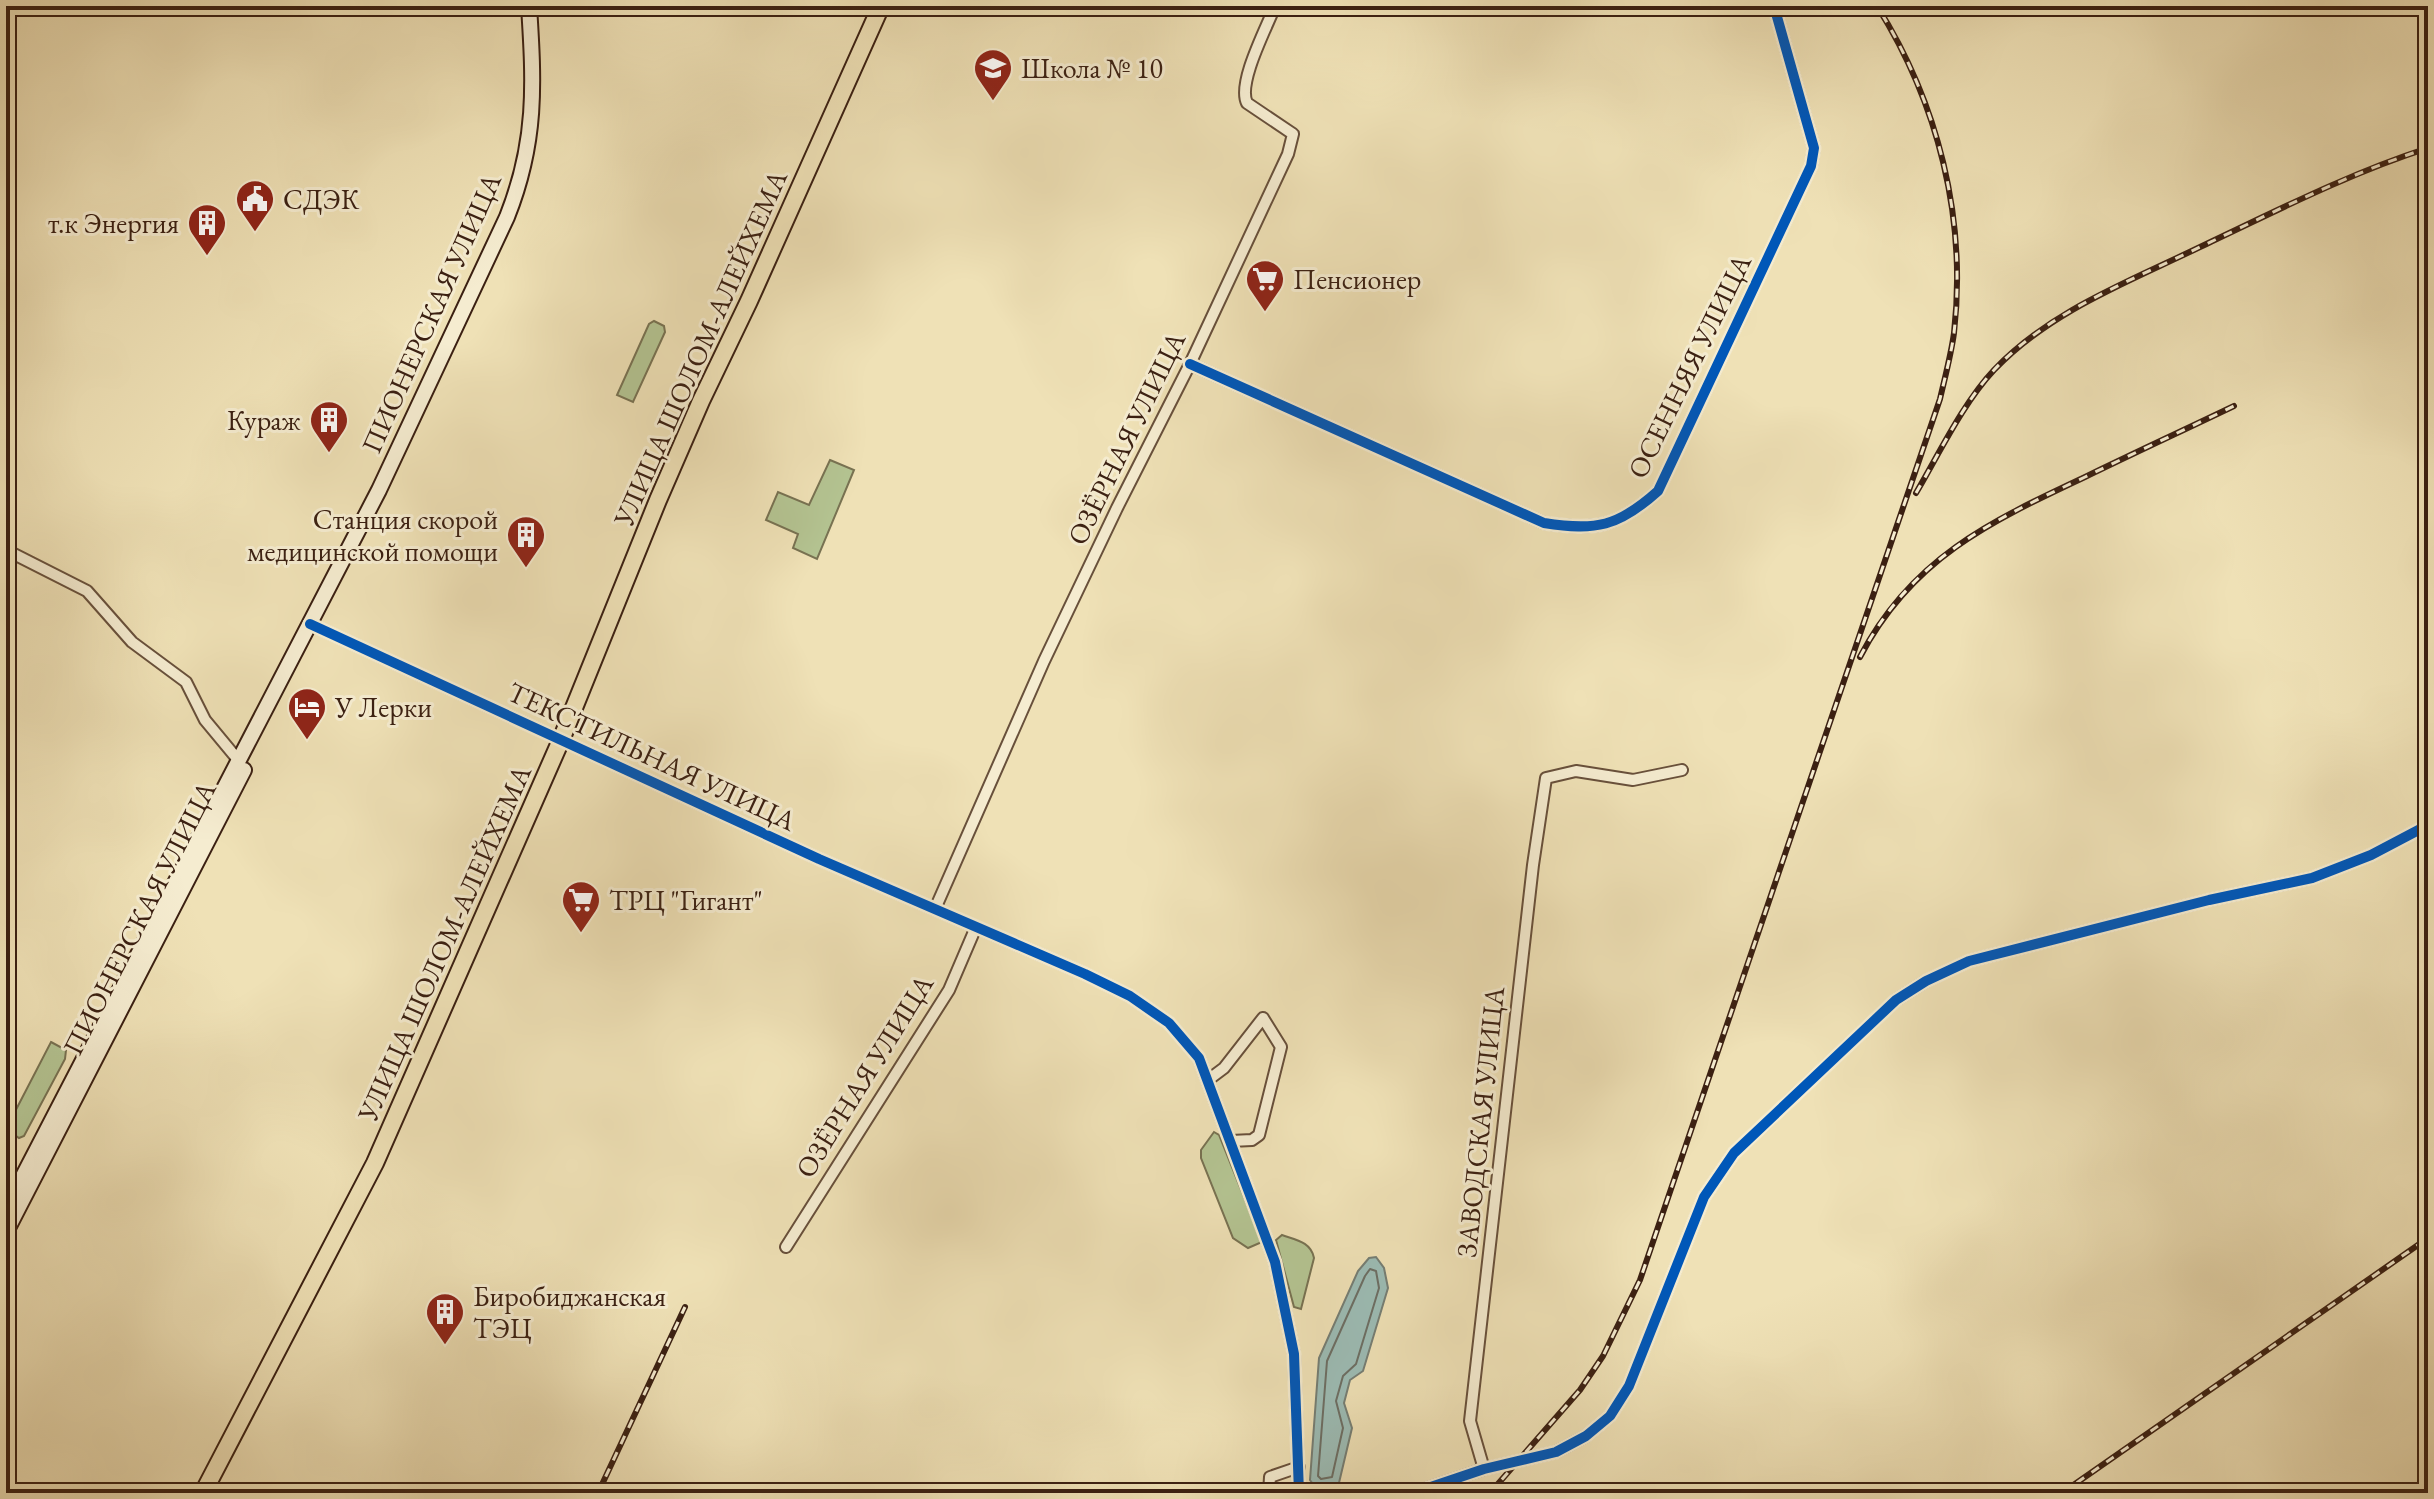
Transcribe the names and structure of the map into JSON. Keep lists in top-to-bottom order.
{
  "streets": {
    "main road": ["ПИОНЕРСКАЯ УЛИЦА", "УЛИЦА ШОЛОМ-АЛЕЙХЕМА"],
    "street": [
      "ОСЕННЯЯ УЛИЦА",
      "ОЗЁРНАЯ УЛИЦА",
      "ТЕКСТИЛЬНАЯ УЛИЦА",
      "ЗАВОДСКАЯ УЛИЦА"
    ]
  },
  "crossings": [
    ["ПИОНЕРСКАЯ УЛИЦА", "ТЕКСТИЛЬНАЯ УЛИЦА"],
    ["УЛИЦА ШОЛОМ-АЛЕЙХЕМА", "ТЕКСТИЛЬНАЯ УЛИЦА"],
    ["ОСЕННЯЯ УЛИЦА", "ОЗЁРНАЯ УЛИЦА"],
    ["ОЗЁРНАЯ УЛИЦА", "ТЕКСТИЛЬНАЯ УЛИЦА"]
  ],
  "places": {
    "school or university": ["Школа № 10"],
    "public building": ["СДЭК"],
    "building": [
      "т.к Энергия",
      "Кураж",
      "Станция скорой медицинской помощи",
      "Биробиджанская ТЭЦ"
    ],
    "supermarket": ["Пенсионер", "ТРЦ \"Гигант\""],
    "hotel": ["У Лерки"]
  }
}
